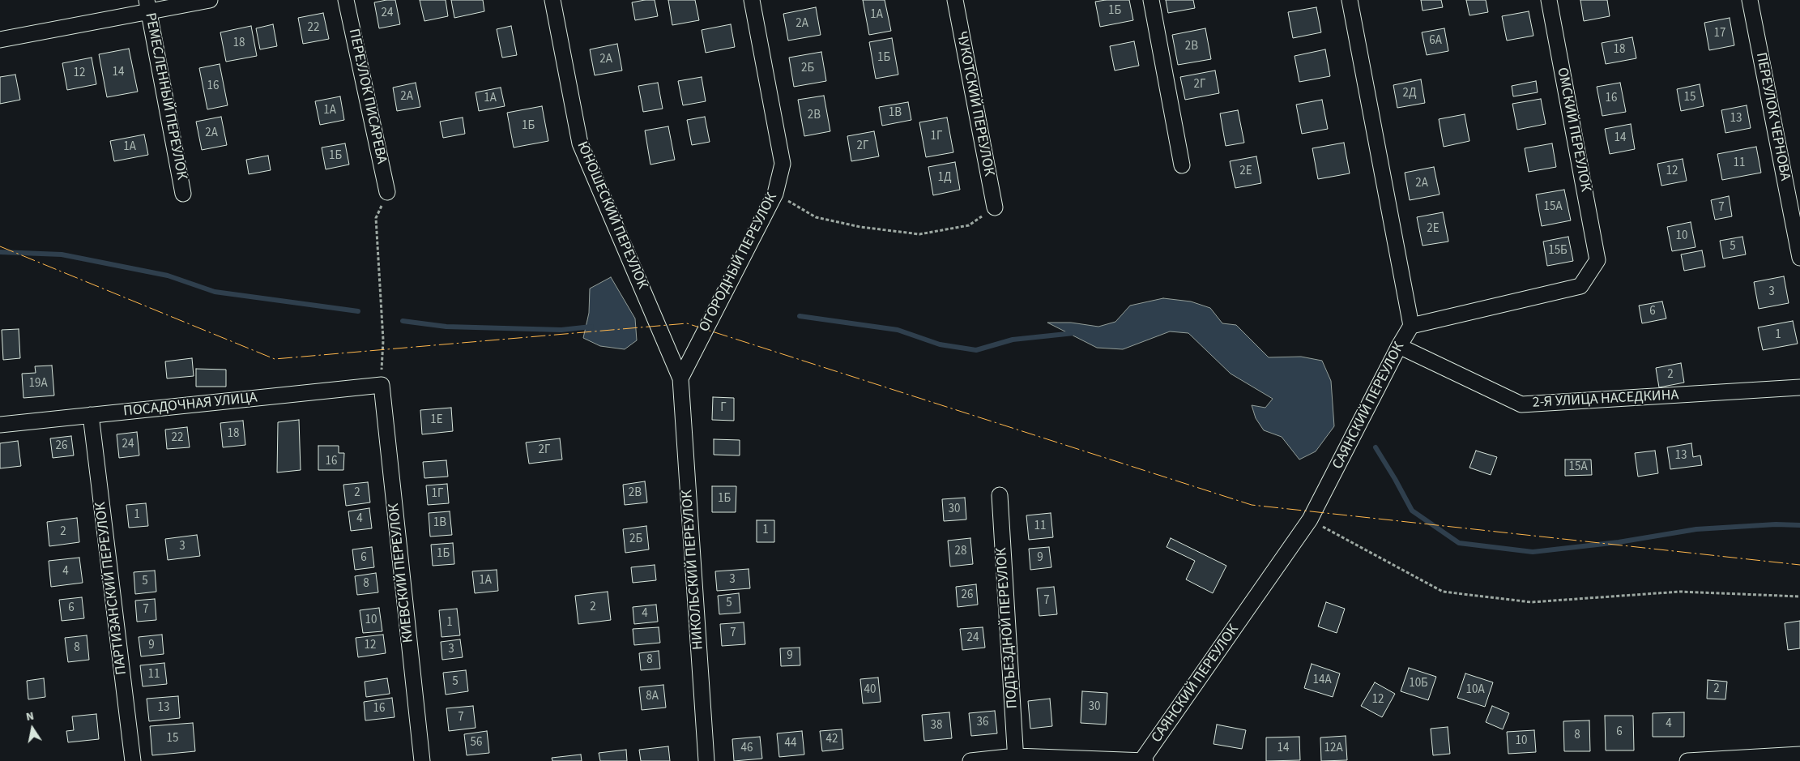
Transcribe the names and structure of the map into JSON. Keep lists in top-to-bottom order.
{
  "streets": {
    "street": [
      "РЕМЕСЛЕННЫЙ ПЕРЕУЛОК",
      "ПЕРЕУЛОК ПИСАРЕВА",
      "ЧУКОТСКИЙ ПЕРЕУЛОК",
      "ПЕРЕУЛОК ЧЕРНОВА",
      "ОМСКИЙ ПЕРЕУЛОК",
      "ЮНОШЕСКИЙ ПЕРЕУЛОК",
      "ОГОРОДНЫЙ ПЕРЕУЛОК",
      "2-Я УЛИЦА НАСЕДКИНА",
      "ПОСАДОЧНАЯ УЛИЦА",
      "САЯНСКИЙ ПЕРЕУЛОК",
      "НИКОЛЬСКИЙ ПЕРЕУЛОК",
      "КИЕВСКИЙ ПЕРЕУЛОК",
      "ПАРТИЗАНСКИЙ ПЕРЕУЛОК",
      "ПОДЪЕЗДНОЙ ПЕРЕУЛОК"
    ]
  },
  "crossings": [
    ["ОМСКИЙ ПЕРЕУЛОК", "САЯНСКИЙ ПЕРЕУЛОК"],
    ["ЮНОШЕСКИЙ ПЕРЕУЛОК", "ОГОРОДНЫЙ ПЕРЕУЛОК"],
    ["ЮНОШЕСКИЙ ПЕРЕУЛОК", "НИКОЛЬСКИЙ ПЕРЕУЛОК"],
    ["ОГОРОДНЫЙ ПЕРЕУЛОК", "НИКОЛЬСКИЙ ПЕРЕУЛОК"],
    ["2-Я УЛИЦА НАСЕДКИНА", "САЯНСКИЙ ПЕРЕУЛОК"],
    ["ПОСАДОЧНАЯ УЛИЦА", "КИЕВСКИЙ ПЕРЕУЛОК"],
    ["ПОСАДОЧНАЯ УЛИЦА", "ПАРТИЗАНСКИЙ ПЕРЕУЛОК"]
  ],
  "house_numbers": [
    "1Б",
    "24",
    "1А",
    "2А",
    "22",
    "17",
    "6А",
    "18",
    "2В",
    "18",
    "1Б",
    "2А",
    "2Б",
    "14",
    "12",
    "2Г",
    "16",
    "2Д",
    "2А",
    "15",
    "1А",
    "16",
    "1А",
    "1В",
    "2В",
    "13",
    "1Б",
    "2А",
    "1Г",
    "14",
    "2Г",
    "1А",
    "1Б",
    "11",
    "2Е",
    "12",
    "1Д",
    "2А",
    "15А",
    "7",
    "2Е",
    "10",
    "5",
    "15Б",
    "3",
    "6",
    "1",
    "2",
    "19А",
    "Г",
    "1Е",
    "18",
    "22",
    "24",
    "26",
    "2Г",
    "13",
    "16",
    "15А",
    "2",
    "2В",
    "1Г",
    "1Б",
    "30",
    "1",
    "4",
    "1В",
    "11",
    "1",
    "2",
    "2Б",
    "3",
    "28",
    "1Б",
    "6",
    "9",
    "4",
    "3",
    "1А",
    "5",
    "8",
    "26",
    "7",
    "5",
    "2",
    "6",
    "7",
    "4",
    "10",
    "1",
    "7",
    "24",
    "9",
    "12",
    "8",
    "3",
    "9",
    "8",
    "11",
    "14А",
    "5",
    "10Б",
    "2",
    "40",
    "10А",
    "8А",
    "12",
    "30",
    "13",
    "16",
    "7",
    "36",
    "4",
    "38",
    "6",
    "8",
    "15",
    "42",
    "10",
    "56",
    "44",
    "46",
    "14",
    "12А"
  ],
  "north": "top"
}
